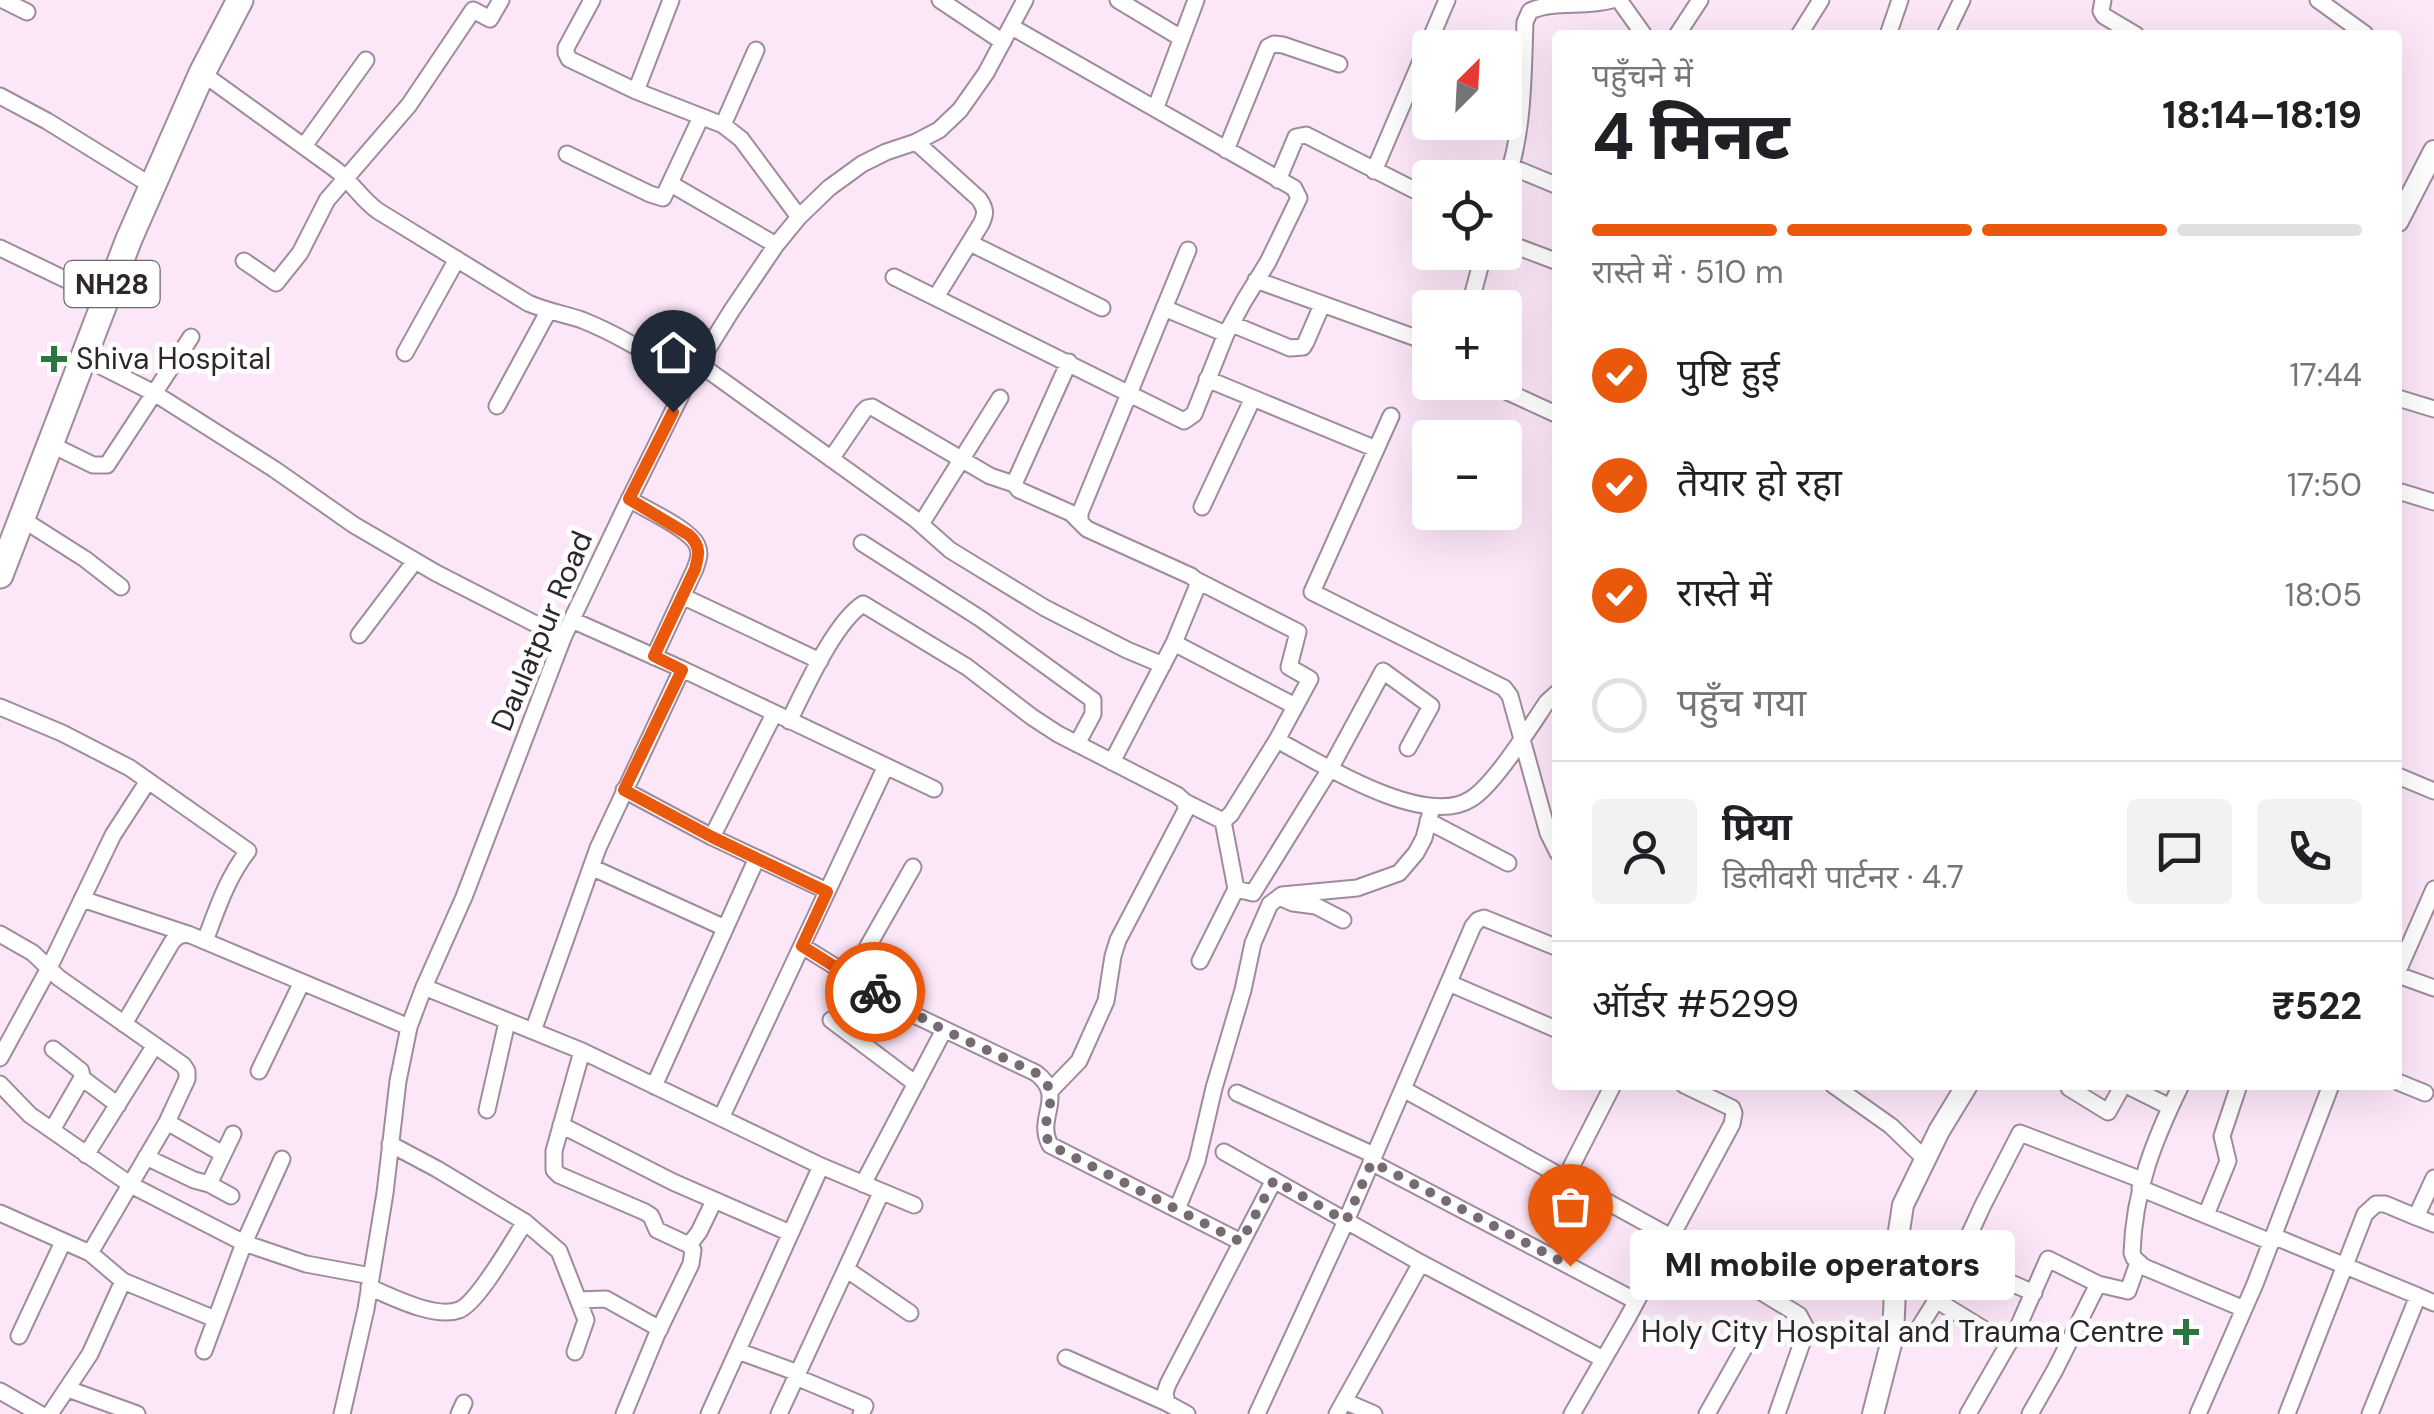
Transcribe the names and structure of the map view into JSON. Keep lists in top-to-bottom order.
{
  "streets": {
    "highway": ["NH28"],
    "street": ["Daulatpur Road"]
  },
  "places": {
    "health": ["Shiva Hospital", "Holy City Hospital and Trauma Centre"],
    "other": ["MI mobile operators"]
  },
  "north": "top right",
  "page": {
    "map_buttons": ["+", "−"],
    "heading": ["4 मिनट", "पहुँचने में", "18:14–18:19"],
    "panel": [
      "प्रिया",
      "डिलीवरी पार्टनर · 4.7",
      "ऑर्डर #5299",
      "₹522"
    ],
    "bar": "रास्ते में · 510 m",
    "list": [
      ["पुष्टि हुई", "17:44"],
      ["तैयार हो रहा", "17:50"],
      ["रास्ते में", "18:05"],
      "पहुँच गया"
    ],
    "bubble": "MI mobile operators"
  }
}
